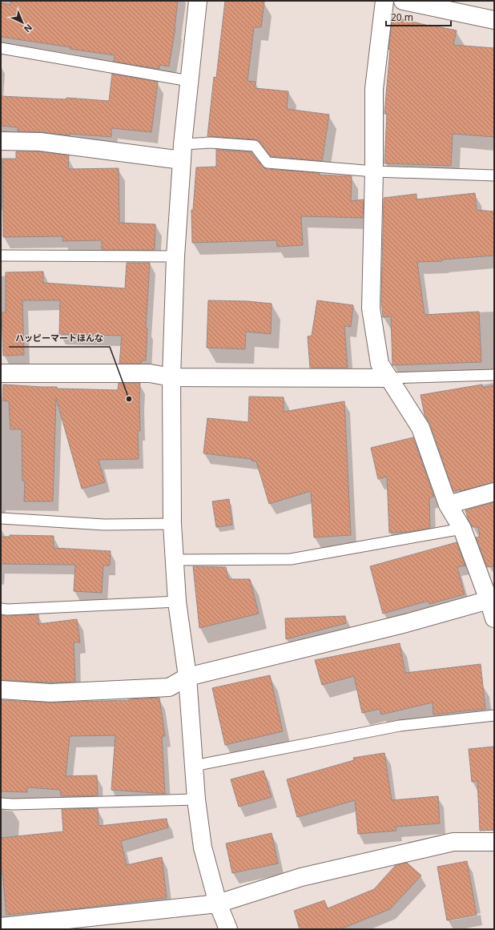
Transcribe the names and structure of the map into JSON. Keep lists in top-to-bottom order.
{
  "places": ["ハッピーマートほんな"],
  "scale_bar": "20 m",
  "north": "bottom right"
}
